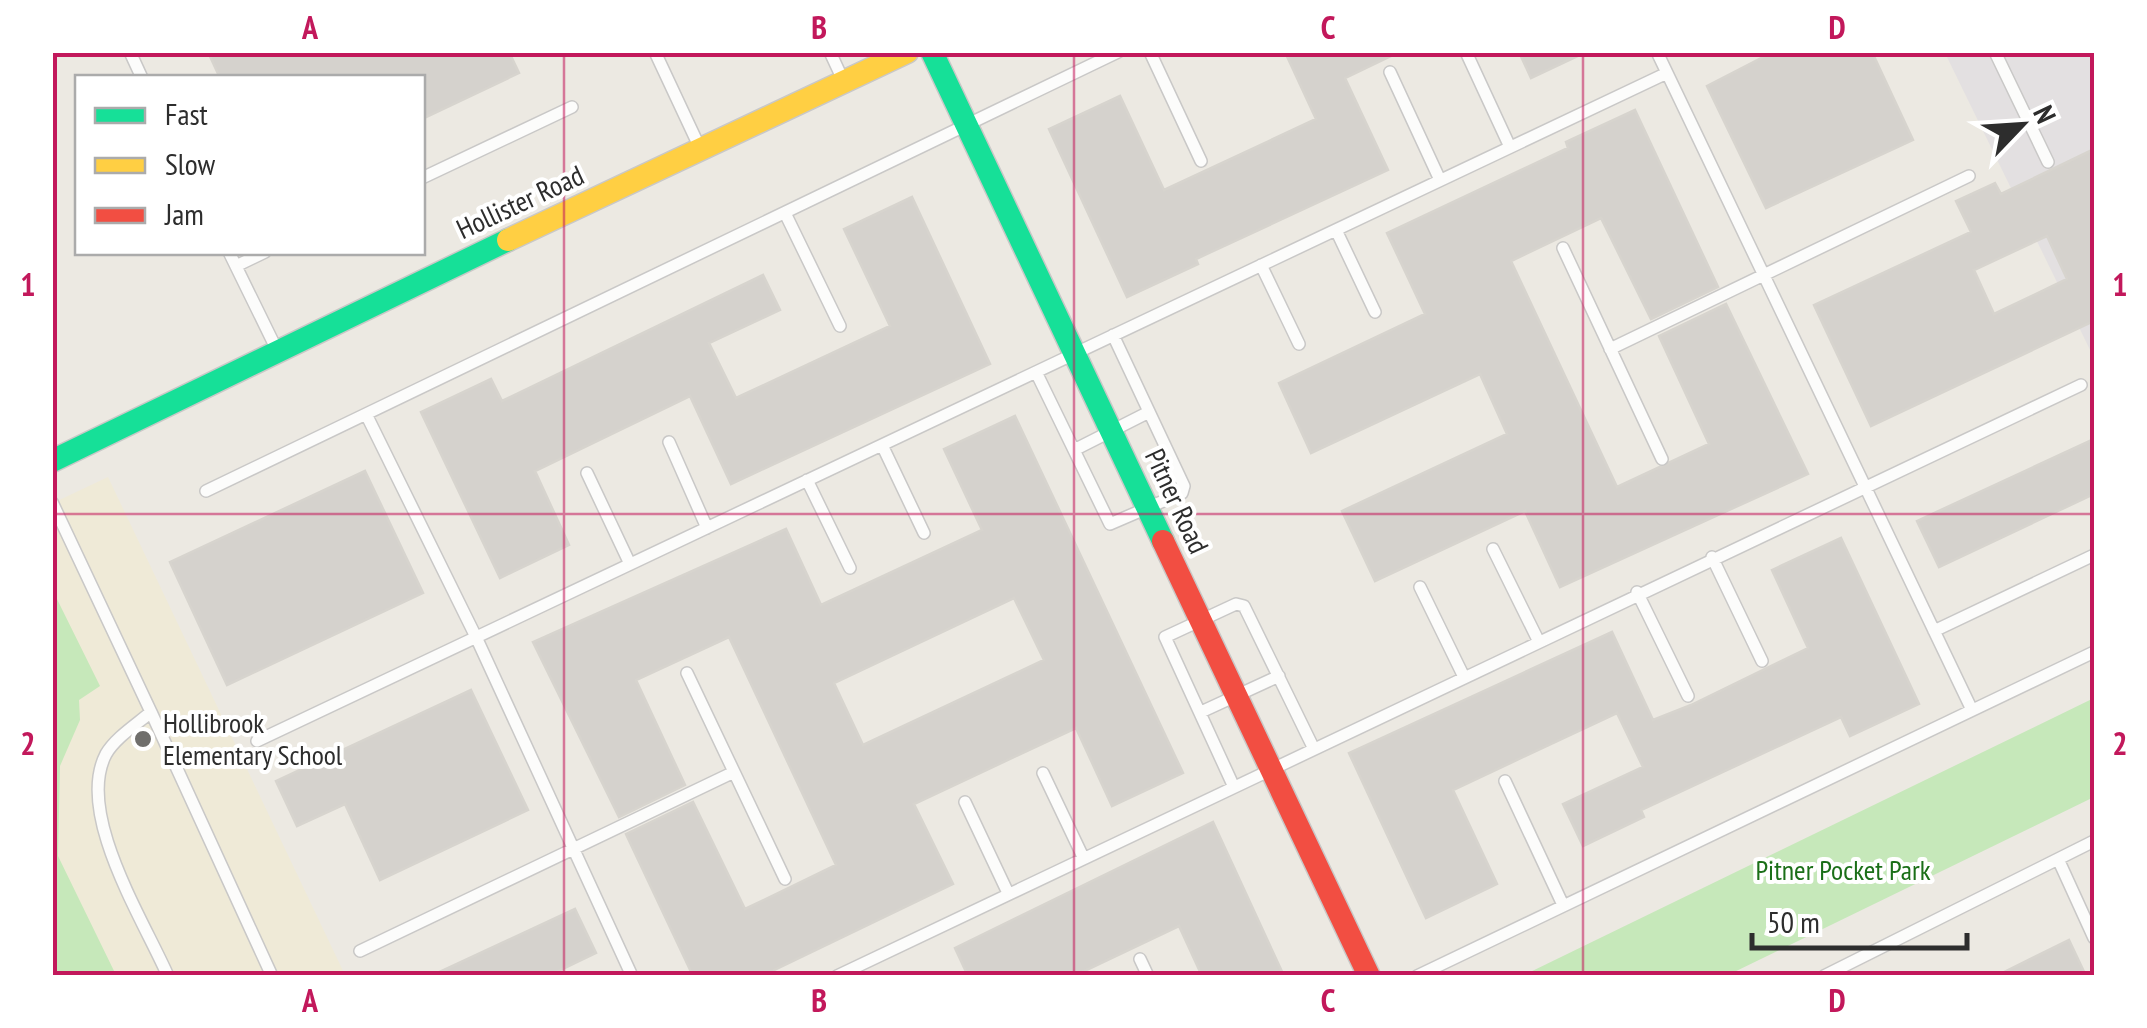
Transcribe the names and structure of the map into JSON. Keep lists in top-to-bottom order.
{
  "streets": {
    "street": ["Hollister Road", "Pitner Road"]
  },
  "parks": ["Pitner Pocket Park"],
  "places": ["Hollibrook Elementary School"],
  "legend": ["Fast", "Slow", "Jam"],
  "scale_bar": "50 m",
  "north": "top right",
  "grid": {
    "columns": [
      "A",
      "B",
      "C",
      "D"
    ],
    "rows": ["1", "2"]
  }
}
